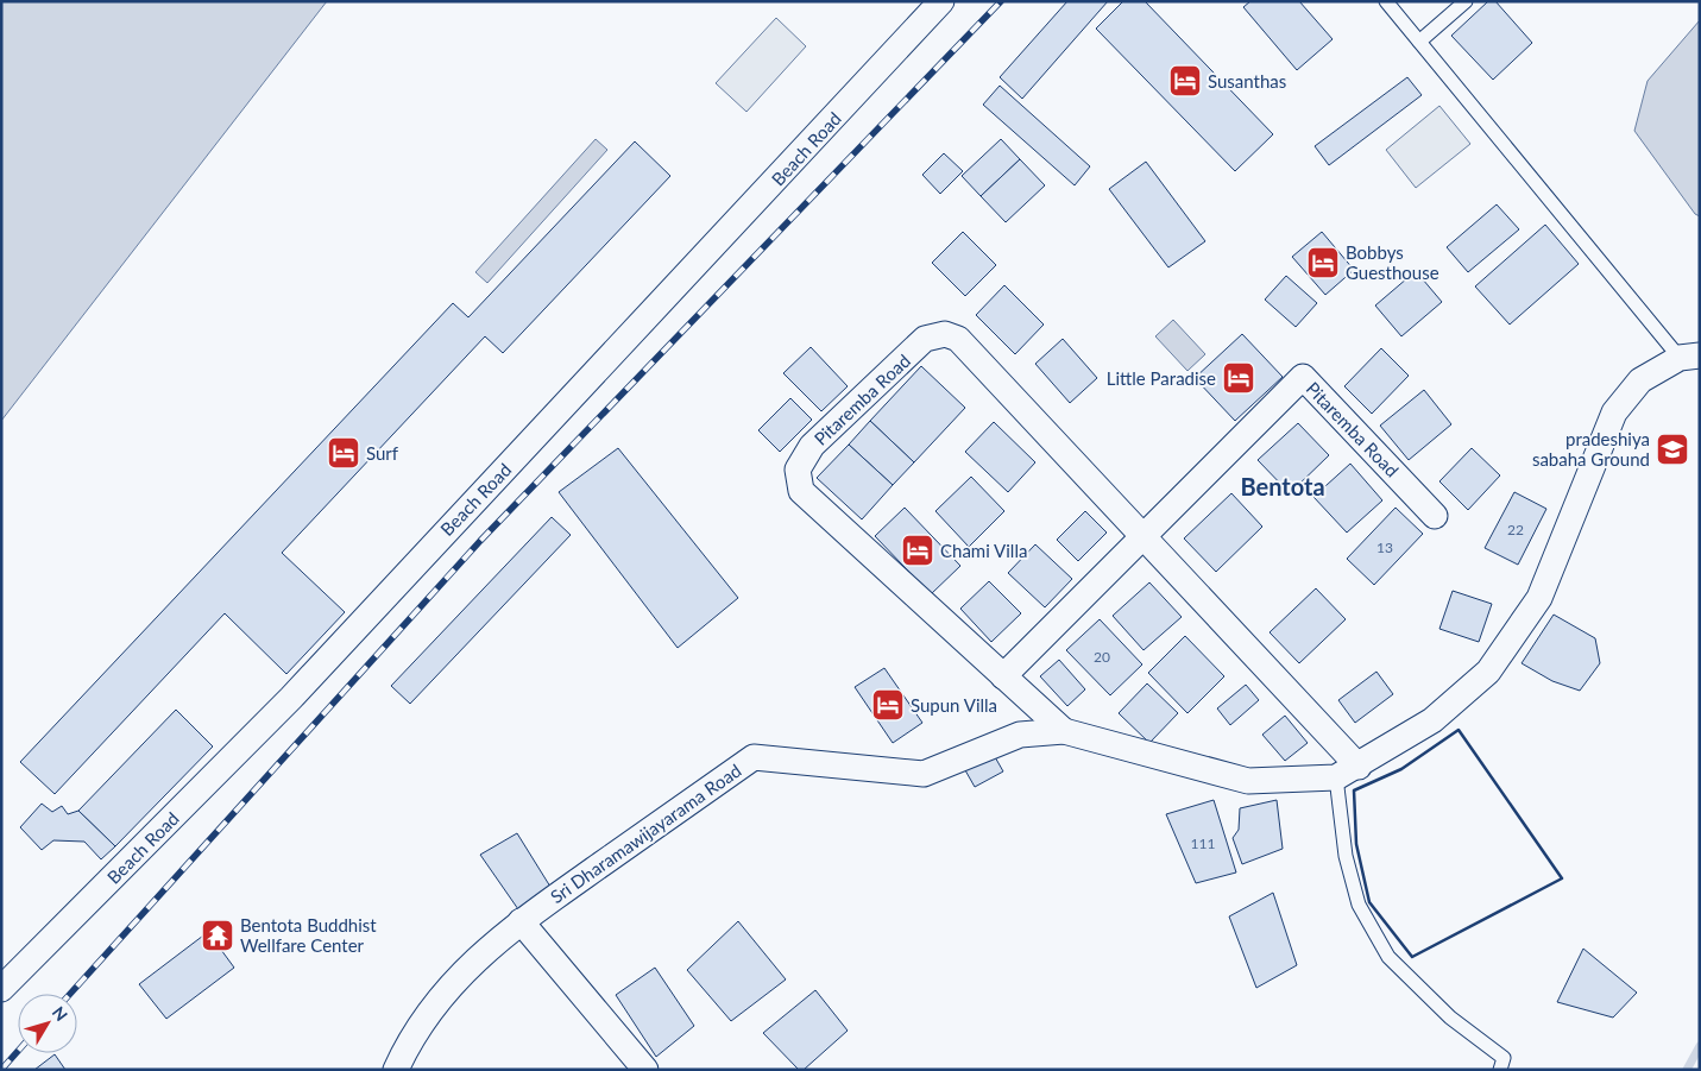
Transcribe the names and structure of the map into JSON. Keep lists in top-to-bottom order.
{
  "streets": {
    "street": ["Beach Road", "Pitaremba Road", "Sri Dharamawijayarama Road"]
  },
  "crossings": [
    ["Pitaremba Road", "Sri Dharamawijayarama Road"]
  ],
  "districts": ["Bentota"],
  "places": {
    "hotel": [
      "Susanthas",
      "Bobbys Guesthouse",
      "Little Paradise",
      "Surf",
      "Chami Villa",
      "Supun Villa"
    ],
    "school or university": ["pradeshiya sabaha Ground"],
    "temple": ["Bentota Buddhist Wellfare Center"]
  },
  "house_numbers": [
    "22",
    "13",
    "20",
    "111"
  ],
  "north": "top right"
}
